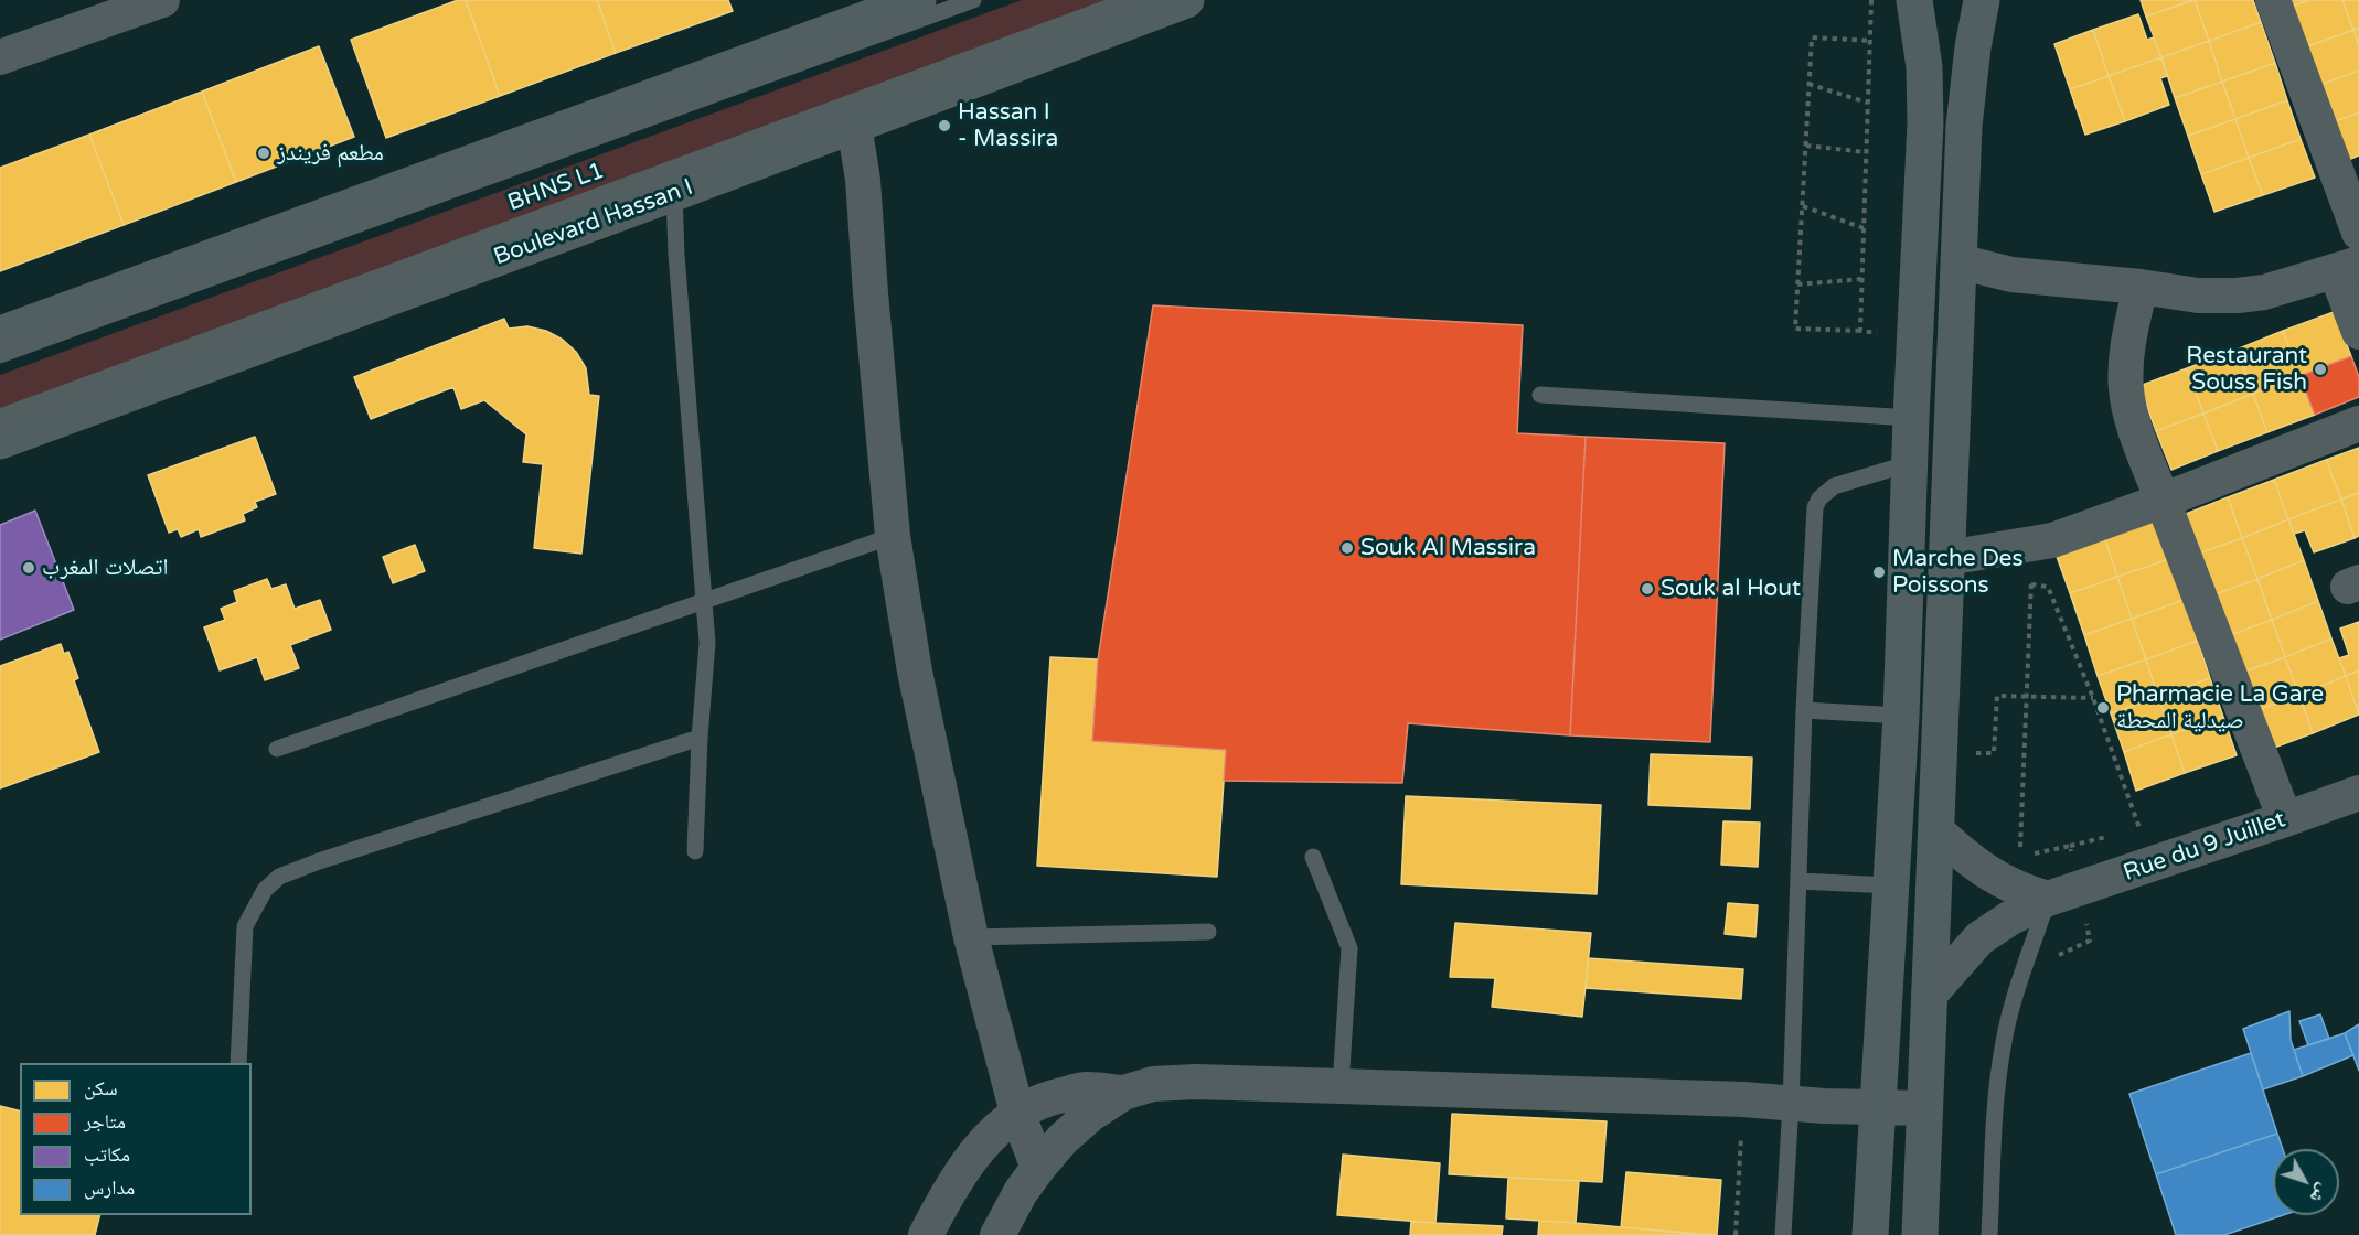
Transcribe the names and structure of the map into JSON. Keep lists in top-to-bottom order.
{
  "streets": {
    "main road": ["Boulevard Hassan I"],
    "street": ["Rue du 9 Juillet"],
    "lane": ["BHNS L1"]
  },
  "places": [
    "Hassan I - Massira",
    "مطعم فريندز",
    "Restaurant Souss Fish",
    "Souk Al Massira",
    "اتصلات المغرب",
    "Marche Des Poissons",
    "Souk al Hout",
    "Pharmacie La Gare صيدلية المحطة"
  ],
  "legend": [
    "سكن",
    "متاجر",
    "مكاتب",
    "مدارس"
  ],
  "north": "bottom right"
}
